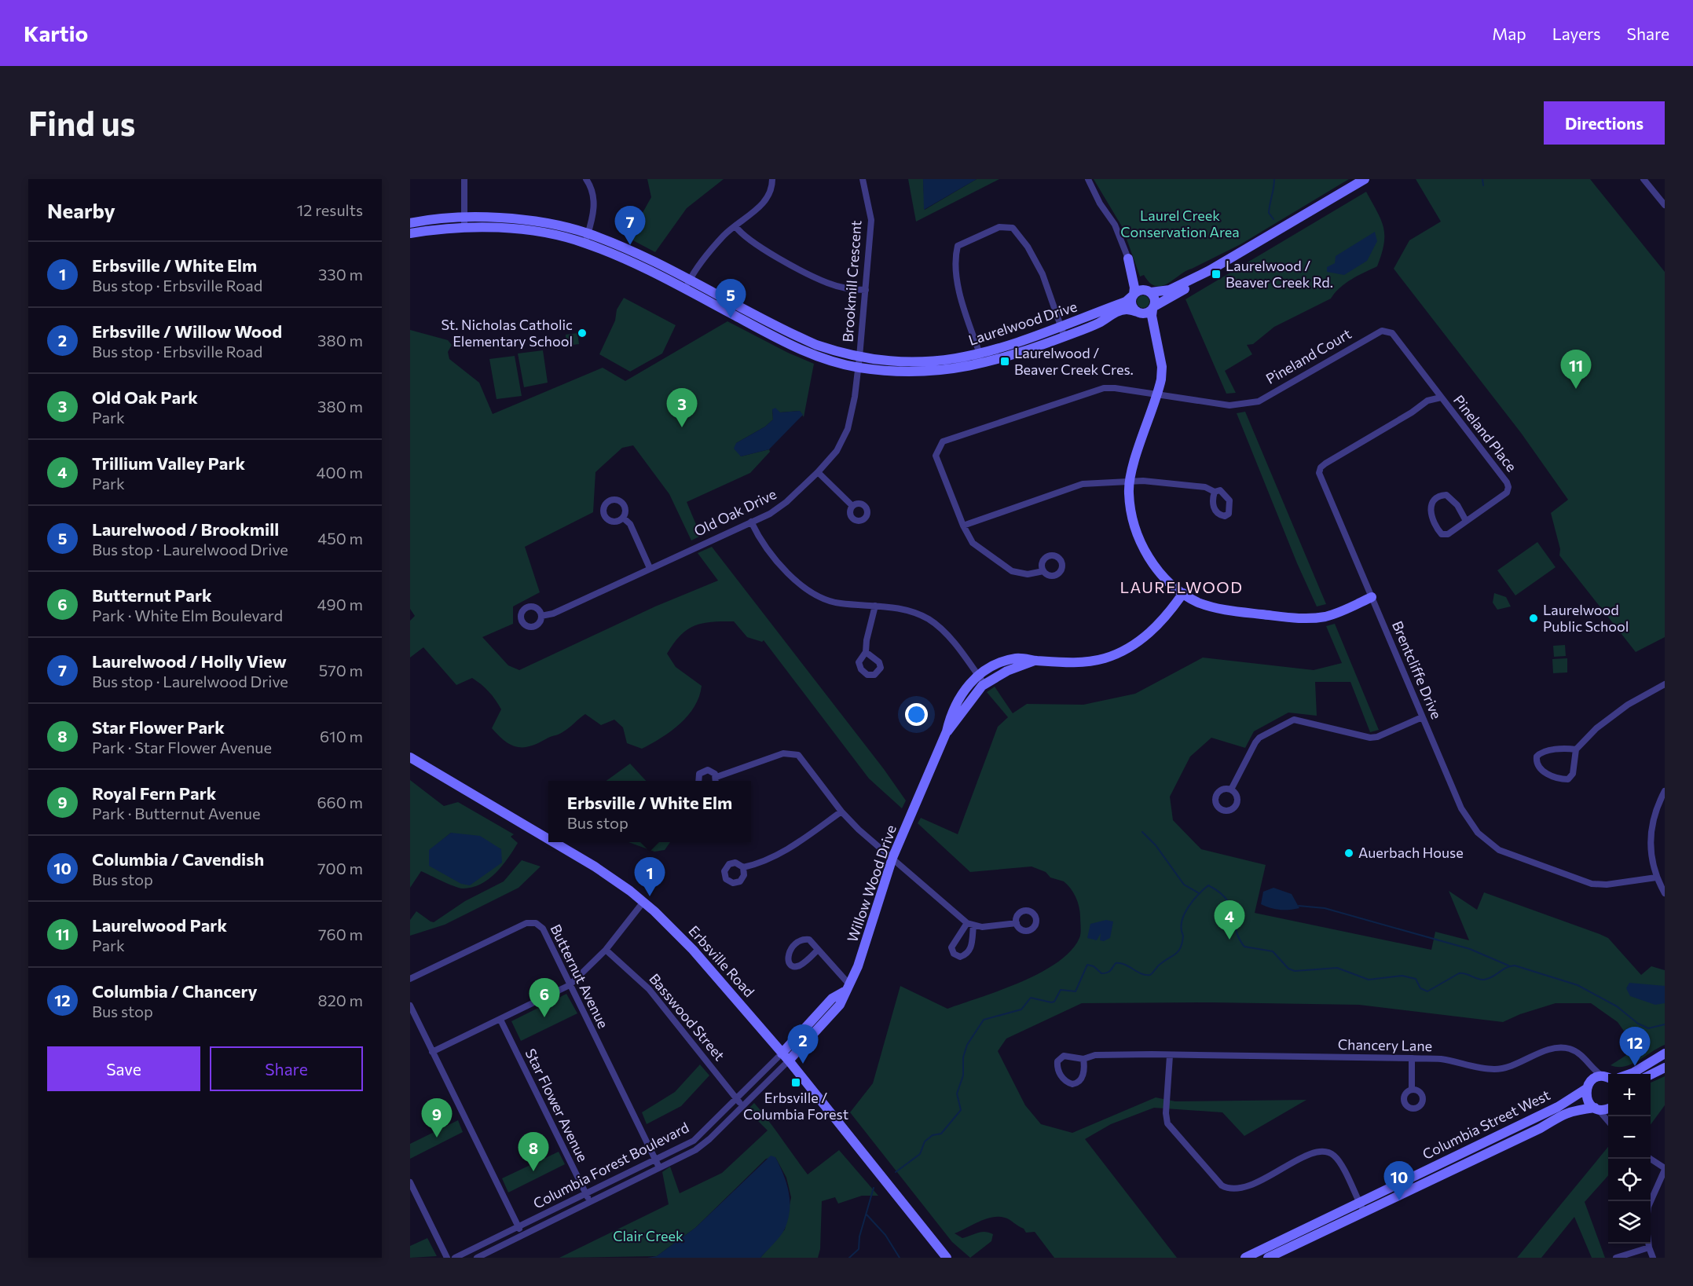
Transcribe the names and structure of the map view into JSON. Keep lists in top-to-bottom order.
{
  "streets": {
    "street": [
      "Brookmill Crescent",
      "Laurelwood Drive",
      "Pineland Court",
      "Pineland Place",
      "Old Oak Drive",
      "Brentcliffe Drive",
      "Willow Wood Drive",
      "Erbsville Road",
      "Butternut Avenue",
      "Basswood Street",
      "Chancery Lane",
      "Star Flower Avenue",
      "Columbia Street West",
      "Columbia Forest Boulevard"
    ]
  },
  "crossings": [
    ["Brookmill Crescent", "Laurelwood Drive"],
    ["Brookmill Crescent", "Old Oak Drive"],
    ["Laurelwood Drive", "Old Oak Drive"],
    ["Pineland Court", "Pineland Place"],
    ["Pineland Court", "Brentcliffe Drive"],
    ["Pineland Place", "Brentcliffe Drive"],
    ["Erbsville Road", "Columbia Forest Boulevard"],
    ["Butternut Avenue", "Columbia Forest Boulevard"],
    ["Basswood Street", "Columbia Forest Boulevard"],
    ["Star Flower Avenue", "Columbia Forest Boulevard"]
  ],
  "districts": ["LAURELWOOD"],
  "parks": ["Laurel Creek Conservation Area", "Clair Creek"],
  "places": {
    "transit": ["Laurelwood / Beaver Creek Rd.", "Laurelwood / Beaver Creek Cres.", "Erbsville / Columbia Forest"],
    "other": ["St. Nicholas Catholic Elementary School", "Laurelwood Public School", "Auerbach House"]
  },
  "page": {
    "header": "Kartio",
    "nav": ["Map", "Layers", "Share"],
    "buttons": [
      "Directions",
      ["Save", "Share"]
    ],
    "title": "Find us",
    "heading": ["Nearby", "12 results"],
    "pins": [
      "7",
      "5",
      "11",
      "3",
      "1",
      "4",
      "6",
      "2",
      "12",
      "9",
      "8",
      "10"
    ],
    "list": [
      {
        "mark": "1",
        "name": "Erbsville / White Elm",
        "note": "Bus stop · Erbsville Road",
        "value": "330 m"
      },
      {
        "mark": "2",
        "name": "Erbsville / Willow Wood",
        "note": "Bus stop · Erbsville Road",
        "value": "380 m"
      },
      {
        "mark": "3",
        "name": "Old Oak Park",
        "note": "Park",
        "value": "380 m"
      },
      {
        "mark": "4",
        "name": "Trillium Valley Park",
        "note": "Park",
        "value": "400 m"
      },
      {
        "mark": "5",
        "name": "Laurelwood / Brookmill",
        "note": "Bus stop · Laurelwood Drive",
        "value": "450 m"
      },
      {
        "mark": "6",
        "name": "Butternut Park",
        "note": "Park · White Elm Boulevard",
        "value": "490 m"
      },
      {
        "mark": "7",
        "name": "Laurelwood / Holly View",
        "note": "Bus stop · Laurelwood Drive",
        "value": "570 m"
      },
      {
        "mark": "8",
        "name": "Star Flower Park",
        "note": "Park · Star Flower Avenue",
        "value": "610 m"
      },
      {
        "mark": "9",
        "name": "Royal Fern Park",
        "note": "Park · Butternut Avenue",
        "value": "660 m"
      },
      {
        "mark": "10",
        "name": "Columbia / Cavendish",
        "note": "Bus stop",
        "value": "700 m"
      },
      {
        "mark": "11",
        "name": "Laurelwood Park",
        "note": "Park",
        "value": "760 m"
      },
      {
        "mark": "12",
        "name": "Columbia / Chancery",
        "note": "Bus stop",
        "value": "820 m"
      }
    ],
    "popup": ["Erbsville / White Elm", "Bus stop"],
    "map_buttons": ["+", "−"]
  }
}
